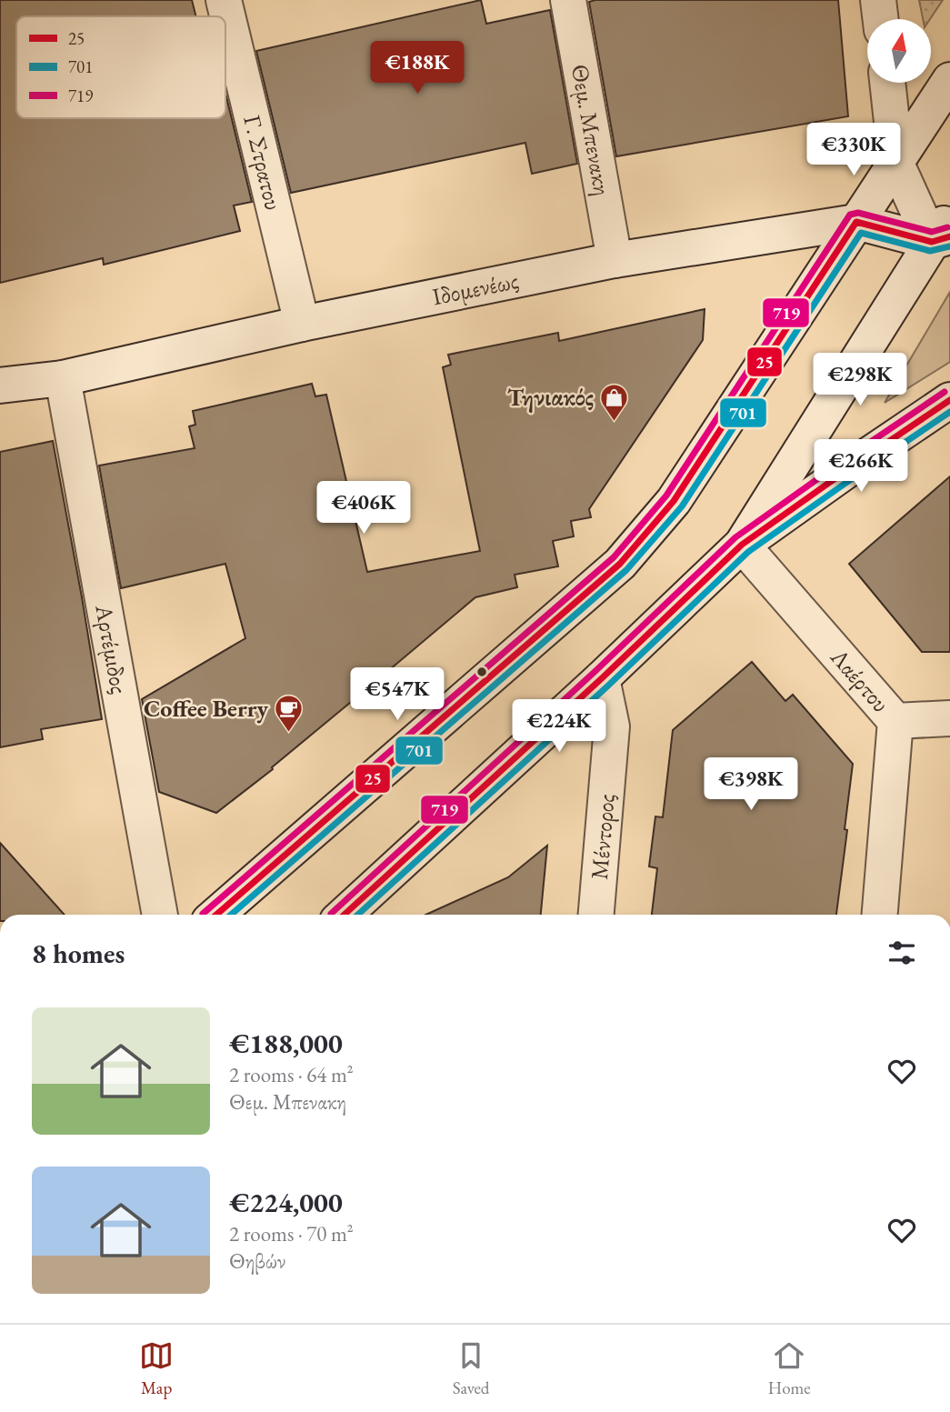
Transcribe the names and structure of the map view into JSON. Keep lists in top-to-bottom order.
{
  "streets": {
    "main road": [
      "Θεμ. Μπενακη",
      "Γ. Στρατου",
      "Ιδομενέως",
      "Αρτέμιδος",
      "Λαέρτου",
      "Μέντορος"
    ]
  },
  "crossings": [
    ["Θεμ. Μπενακη", "Ιδομενέως"],
    ["Γ. Στρατου", "Ιδομενέως"],
    ["Ιδομενέως", "Αρτέμιδος"]
  ],
  "places": {
    "shop": ["Τηνιακός"],
    "cafe": ["Coffee Berry"]
  },
  "lines": ["transit line 719", "transit line 25", "transit line 701"],
  "legend": ["25", "701", "719"],
  "north": "top",
  "page": {
    "price": [
      "€188K",
      "€330K",
      "€298K",
      "€266K",
      "€406K",
      "€547K",
      "€224K",
      "€398K"
    ],
    "heading": "8 homes",
    "list": [
      {
        "name": "€188,000",
        "note": "2 rooms · 64 m² · Θεμ. Μπενακη"
      },
      {
        "name": "€224,000",
        "note": "2 rooms · 70 m² · Θηβών"
      }
    ],
    "tabs": ["Map", "Saved", "Home"]
  }
}
